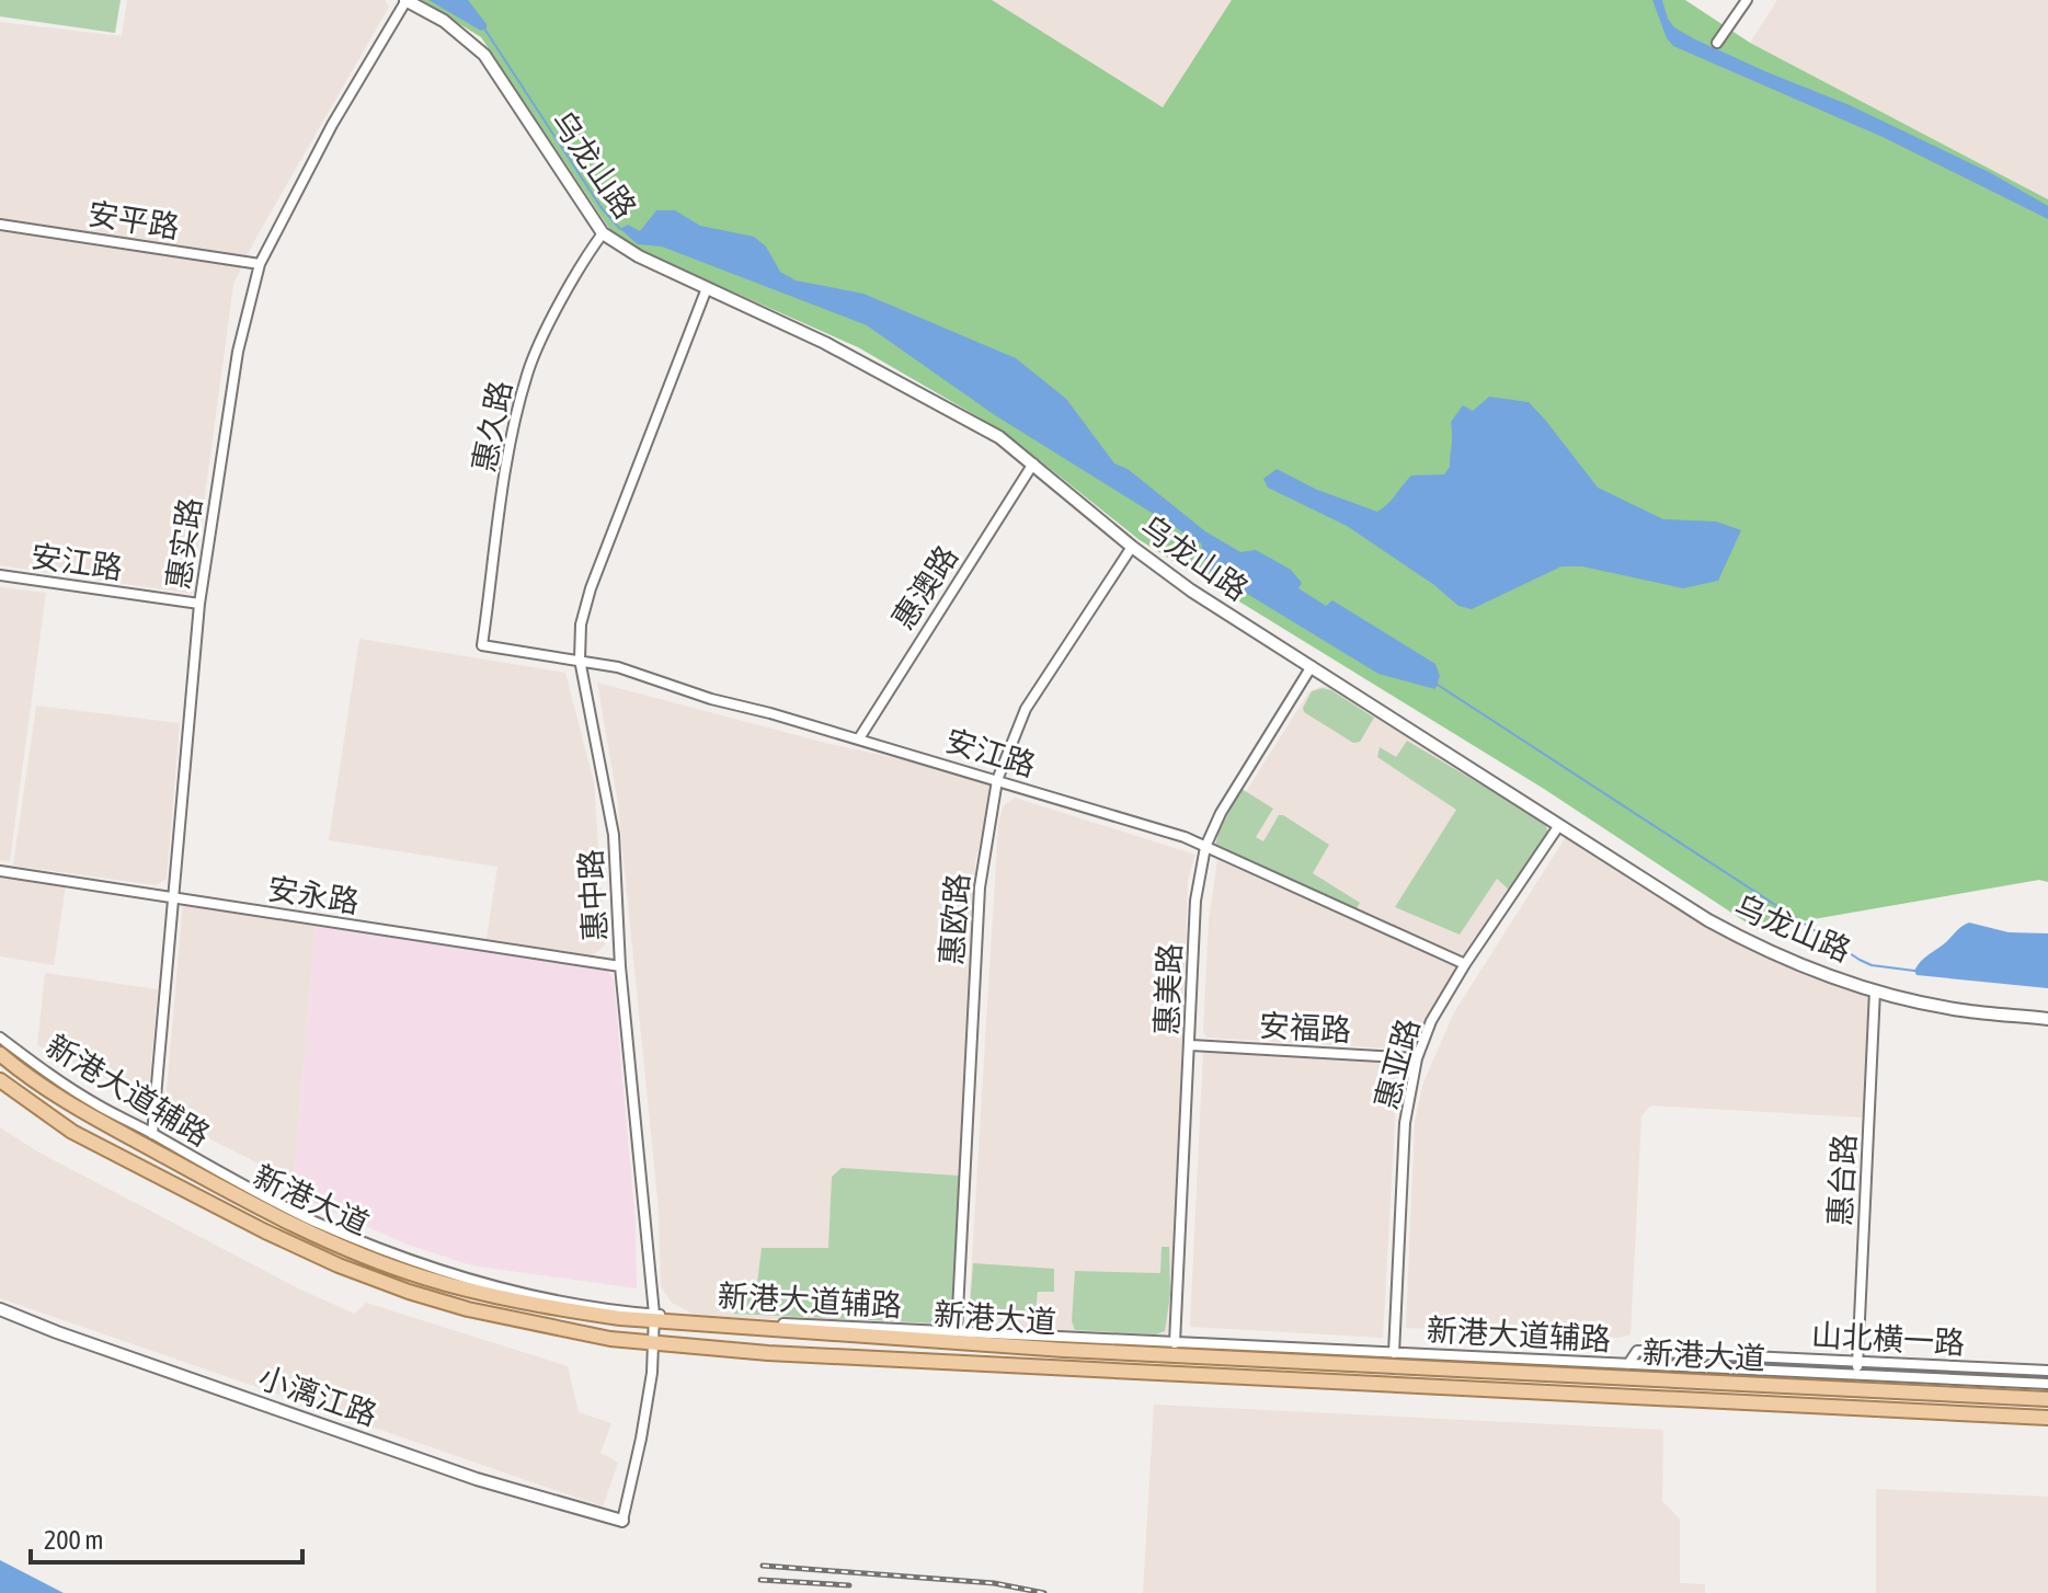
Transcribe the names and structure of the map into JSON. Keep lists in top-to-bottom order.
{
  "streets": {
    "main road": ["新港大道"],
    "street": [
      "乌龙山路",
      "安平路",
      "惠久路",
      "惠实路",
      "安江路",
      "惠澳路",
      "安永路",
      "惠中路",
      "惠欧路",
      "惠美路",
      "安福路",
      "惠亚路",
      "新港大道辅路",
      "惠台路",
      "山北横一路",
      "小漓江路"
    ]
  },
  "crossings": [
    ["乌龙山路", "惠久路"],
    ["乌龙山路", "惠实路"],
    ["乌龙山路", "惠澳路"],
    ["乌龙山路", "惠中路"],
    ["乌龙山路", "惠欧路"],
    ["乌龙山路", "惠美路"],
    ["乌龙山路", "惠亚路"],
    ["乌龙山路", "惠台路"],
    ["安平路", "惠实路"],
    ["惠久路", "安江路"],
    ["惠实路", "安江路"],
    ["惠实路", "安永路"],
    ["惠实路", "新港大道辅路"],
    ["安江路", "惠澳路"],
    ["安江路", "惠中路"],
    ["安江路", "惠欧路"],
    ["安江路", "惠美路"],
    ["安江路", "惠亚路"],
    ["安永路", "惠中路"],
    ["惠中路", "新港大道辅路"],
    ["惠中路", "新港大道"],
    ["惠中路", "小漓江路"],
    ["惠欧路", "新港大道辅路"],
    ["惠美路", "安福路"],
    ["惠美路", "新港大道辅路"],
    ["安福路", "惠亚路"],
    ["惠亚路", "新港大道辅路"],
    ["新港大道辅路", "新港大道"],
    ["新港大道辅路", "山北横一路"],
    ["惠台路", "山北横一路"]
  ],
  "scale_bar": "200 m"
}
